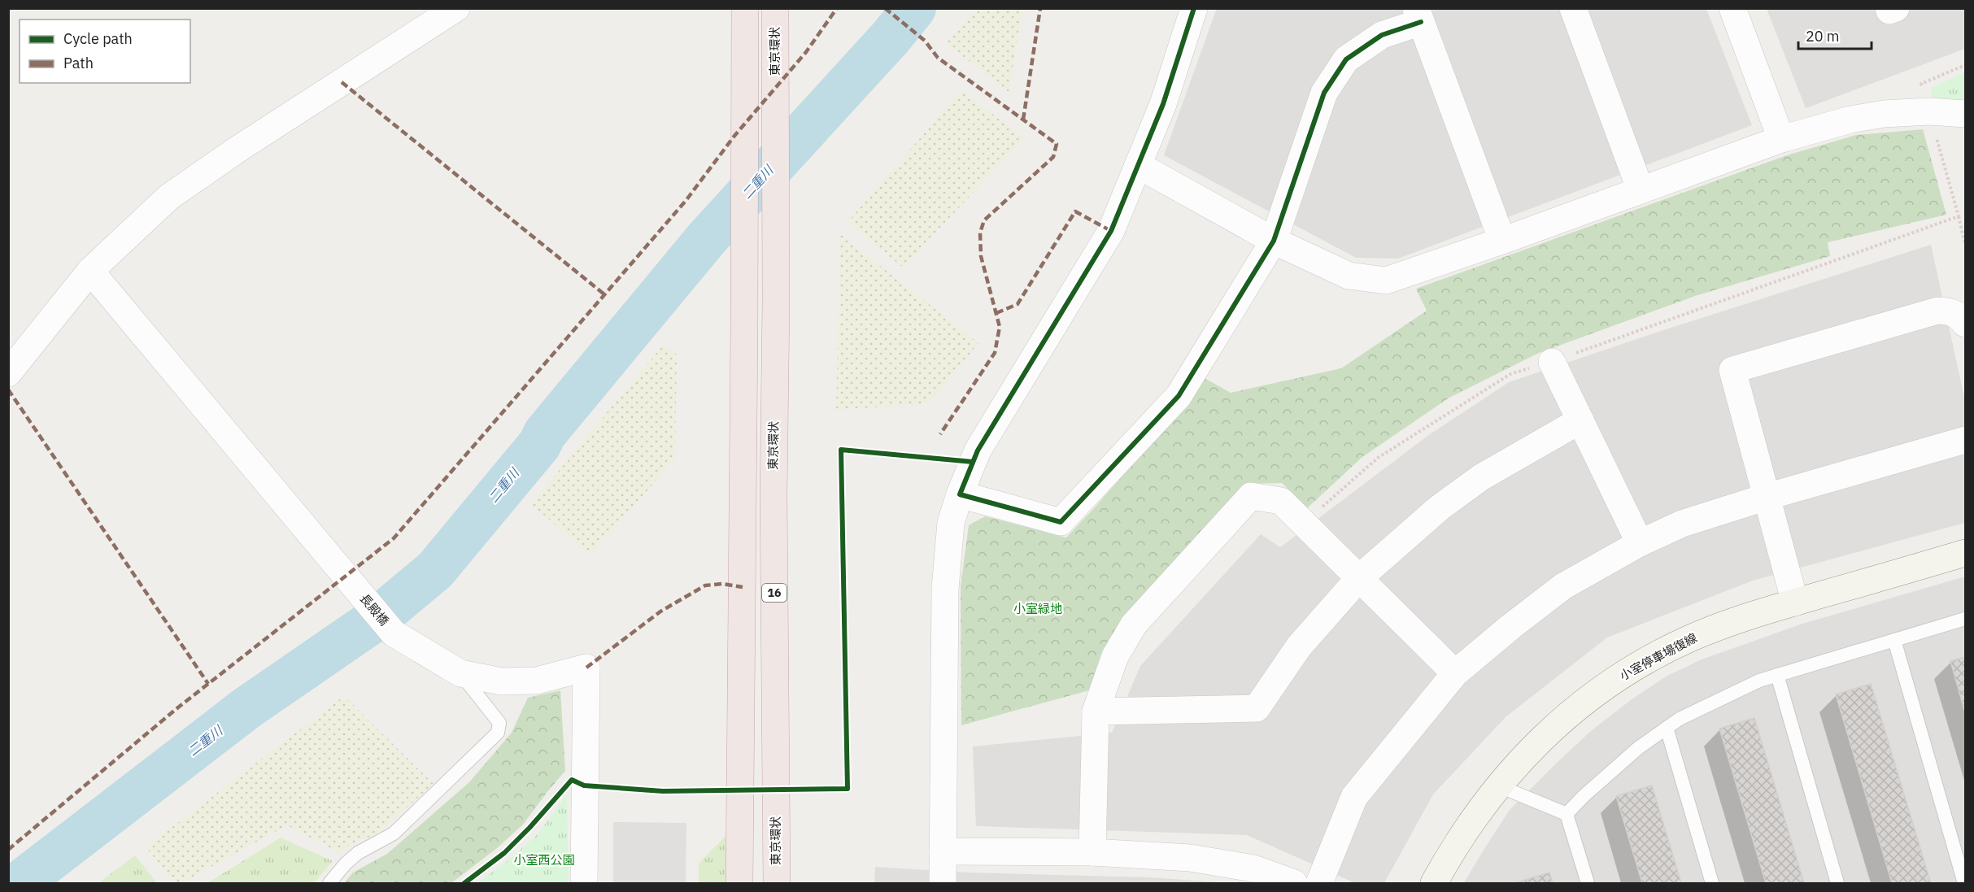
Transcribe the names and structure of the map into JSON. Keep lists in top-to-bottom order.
{
  "streets": {
    "highway": ["東京環状", "16"],
    "main road": ["小室停車場復線"],
    "street": ["長殿橋"]
  },
  "water": ["二重川"],
  "parks": ["小室緑地", "小室西公園"],
  "legend": ["Cycle path", "Path"],
  "scale_bar": "20 m"
}
